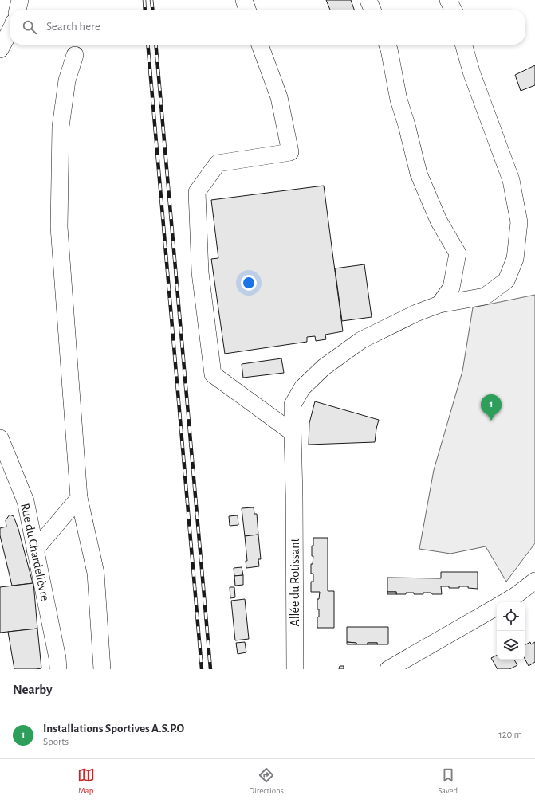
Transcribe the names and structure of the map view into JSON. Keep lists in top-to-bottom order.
{
  "streets": {
    "street": ["Rue du Chardelièvre", "Allée du Rotissant"]
  },
  "page": {
    "search": "Search here",
    "pins": "1",
    "heading": "Nearby",
    "list": [
      {
        "mark": "1",
        "name": "Installations Sportives A.S.P.O",
        "note": "Sports",
        "value": "120 m"
      }
    ],
    "nav": ["Map", "Directions", "Saved"]
  }
}
